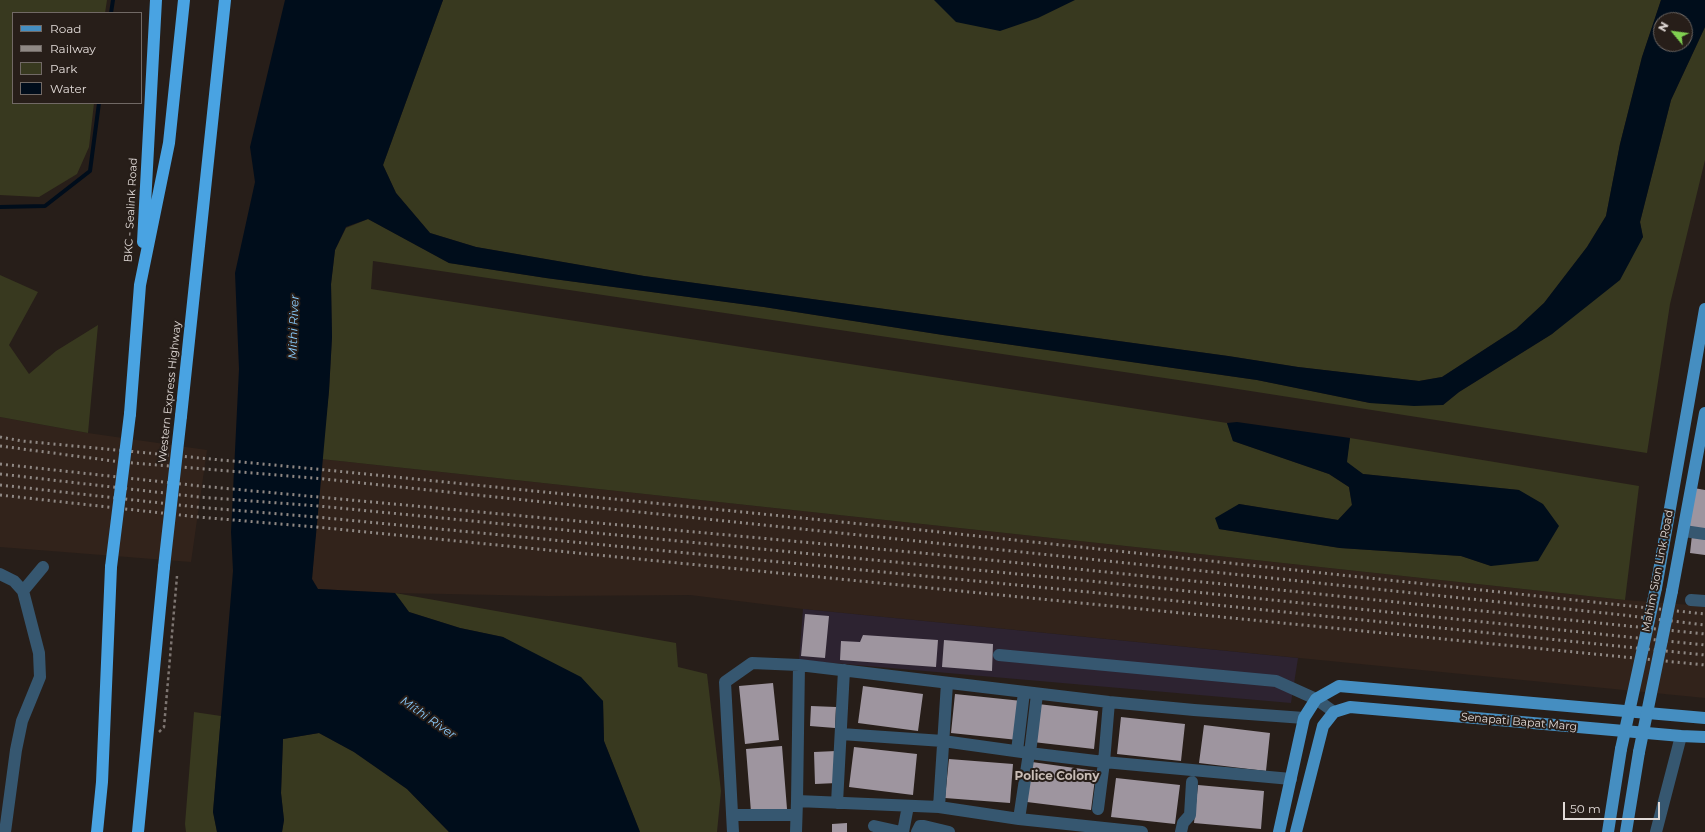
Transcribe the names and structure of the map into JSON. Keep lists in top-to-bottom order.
{
  "streets": {
    "highway": ["BKC - Sealink Road", "Western Express Highway"],
    "main road": ["Mahim Sion Link Road", "Senapati Bapat Marg"]
  },
  "districts": ["Police Colony"],
  "water": ["Mithi River"],
  "legend": [
    "Road",
    "Railway",
    "Park",
    "Water"
  ],
  "scale_bar": "50 m",
  "north": "top left"
}
